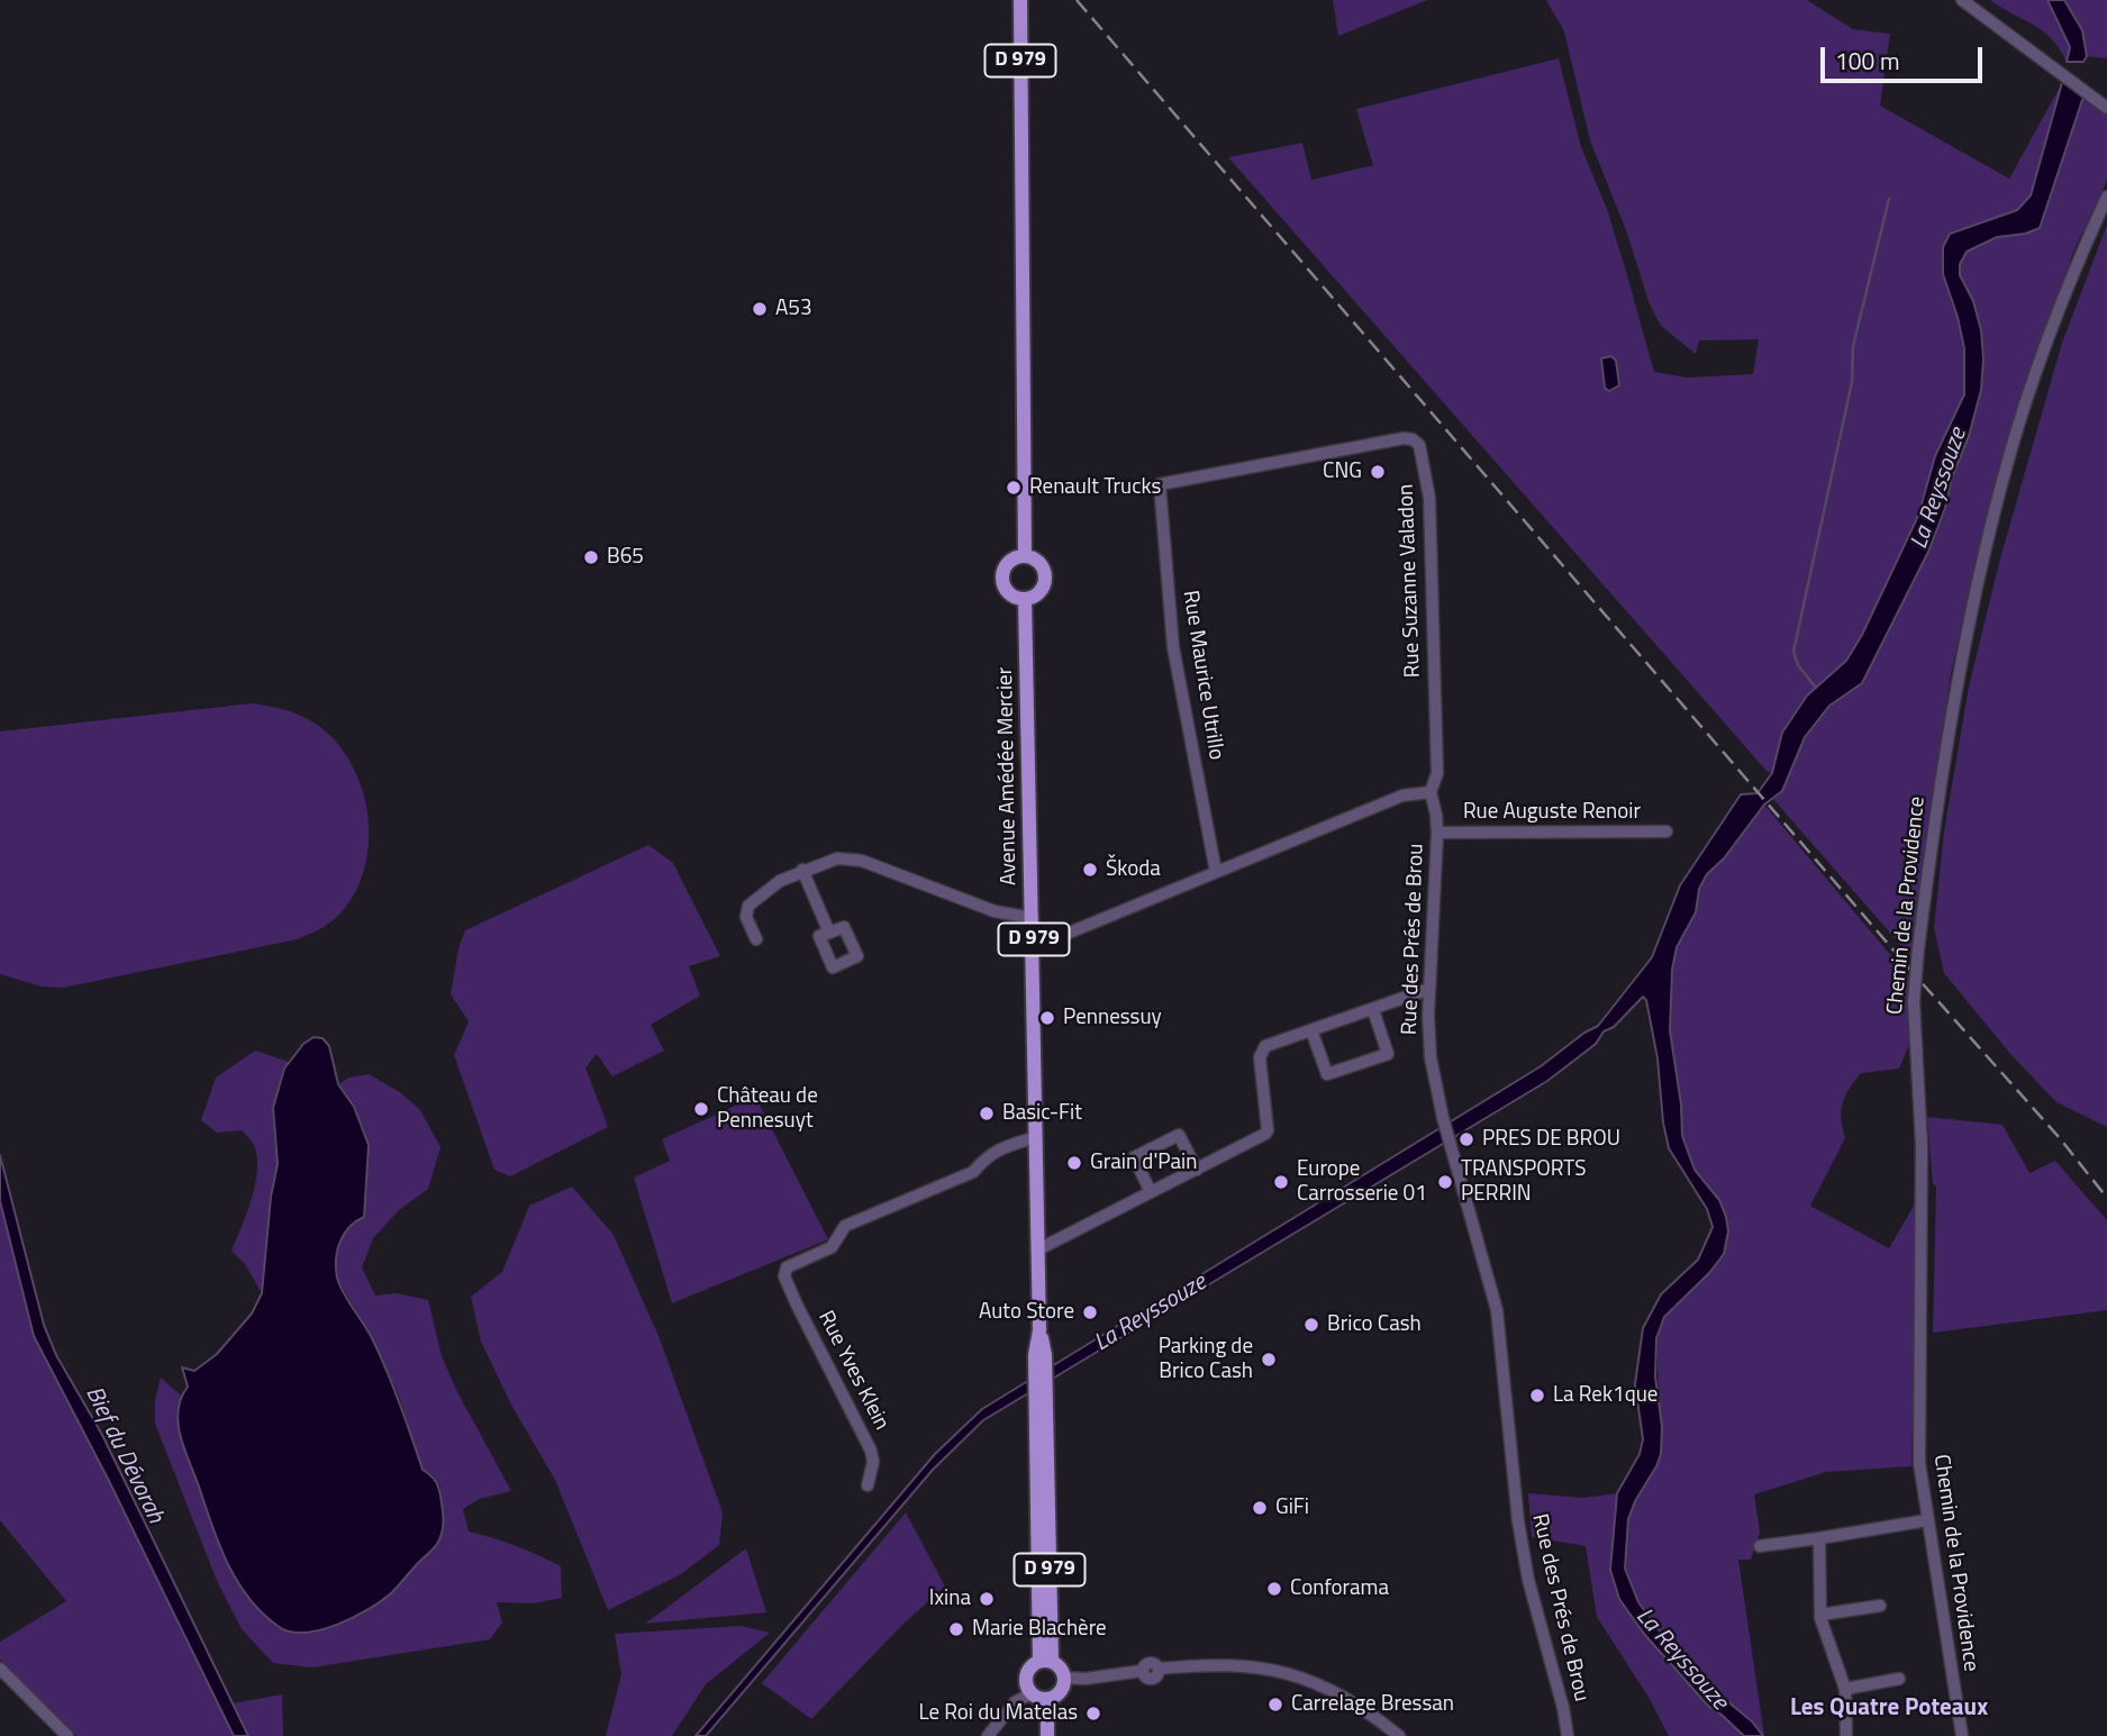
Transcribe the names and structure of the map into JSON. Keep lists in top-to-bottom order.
{
  "streets": {
    "main road": ["D 979", "Avenue Amédée Mercier"],
    "street": [
      "Rue Suzanne Valadon",
      "Rue Maurice Utrillo",
      "Rue Auguste Renoir",
      "Chemin de la Providence",
      "Rue des Prés de Brou",
      "Rue Yves Klein"
    ]
  },
  "crossings": [
    ["D 979", "Avenue Amédée Mercier"],
    ["Rue Suzanne Valadon", "Rue Maurice Utrillo"],
    ["Rue Suzanne Valadon", "Rue des Prés de Brou"],
    ["Avenue Amédée Mercier", "Rue Yves Klein"],
    ["Rue Auguste Renoir", "Rue des Prés de Brou"]
  ],
  "districts": ["Les Quatre Poteaux"],
  "water": ["La Reyssouze", "Bief du Dévorah"],
  "places": [
    "A53",
    "CNG",
    "Renault Trucks",
    "B65",
    "Škoda",
    "Pennessuy",
    "Château de Pennesuyt",
    "Basic-Fit",
    "PRES DE BROU",
    "Grain d'Pain",
    "Europe Carrosserie 01",
    "TRANSPORTS PERRIN",
    "Auto Store",
    "Brico Cash",
    "Parking de Brico Cash",
    "La Rek1que",
    "GiFi",
    "Conforama",
    "Ixina",
    "Marie Blachère",
    "Carrelage Bressan",
    "Le Roi du Matelas"
  ],
  "scale_bar": "100 m"
}
